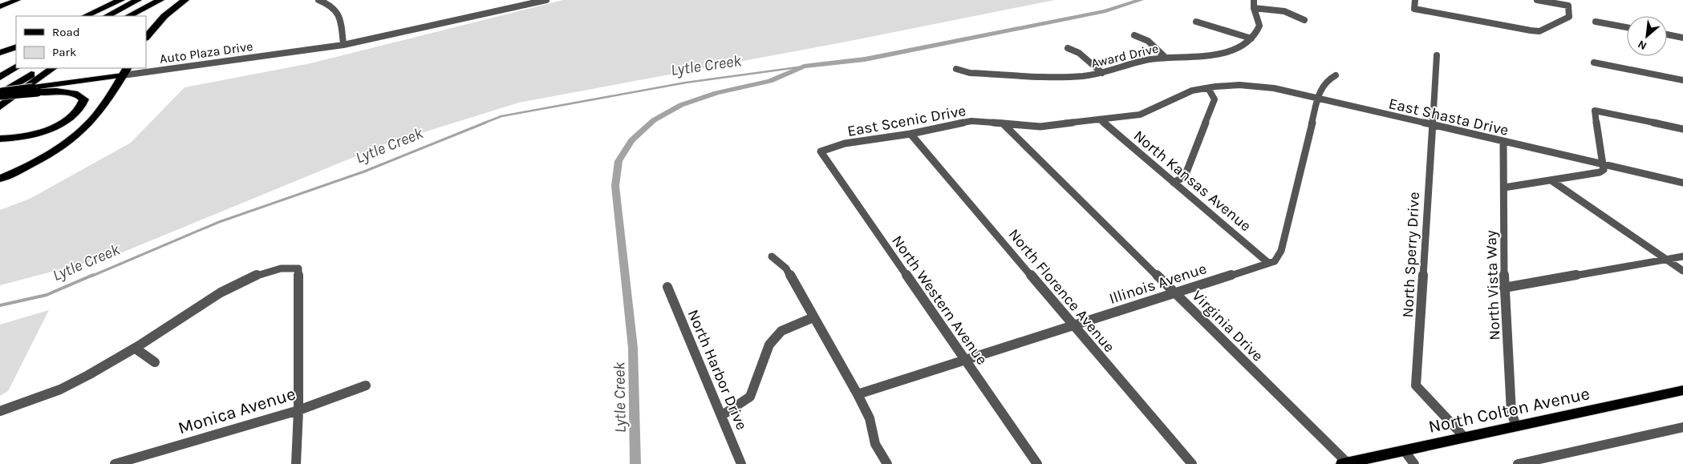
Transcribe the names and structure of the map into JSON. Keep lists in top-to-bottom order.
{
  "streets": {
    "main road": ["Auto Plaza Drive", "North Colton Avenue"],
    "street": [
      "Award Drive",
      "East Shasta Drive",
      "East Scenic Drive",
      "North Kansas Avenue",
      "North Sperry Drive",
      "Illinois Avenue",
      "North Vista Way",
      "North Florence Avenue",
      "North Western Avenue",
      "Virginia Drive",
      "North Harbor Drive",
      "Monica Avenue"
    ]
  },
  "crossings": [
    ["East Shasta Drive", "East Scenic Drive"],
    ["East Shasta Drive", "North Sperry Drive"],
    ["East Shasta Drive", "Illinois Avenue"],
    ["East Shasta Drive", "North Vista Way"],
    ["East Scenic Drive", "North Kansas Avenue"],
    ["East Scenic Drive", "North Florence Avenue"],
    ["East Scenic Drive", "North Western Avenue"],
    ["East Scenic Drive", "Virginia Drive"],
    ["North Kansas Avenue", "Illinois Avenue"],
    ["North Sperry Drive", "North Colton Avenue"],
    ["Illinois Avenue", "North Florence Avenue"],
    ["Illinois Avenue", "North Western Avenue"],
    ["Illinois Avenue", "Virginia Drive"],
    ["North Vista Way", "North Colton Avenue"],
    ["Virginia Drive", "North Colton Avenue"]
  ],
  "water": ["Lytle Creek"],
  "legend": ["Road", "Park"],
  "north": "bottom left"
}
